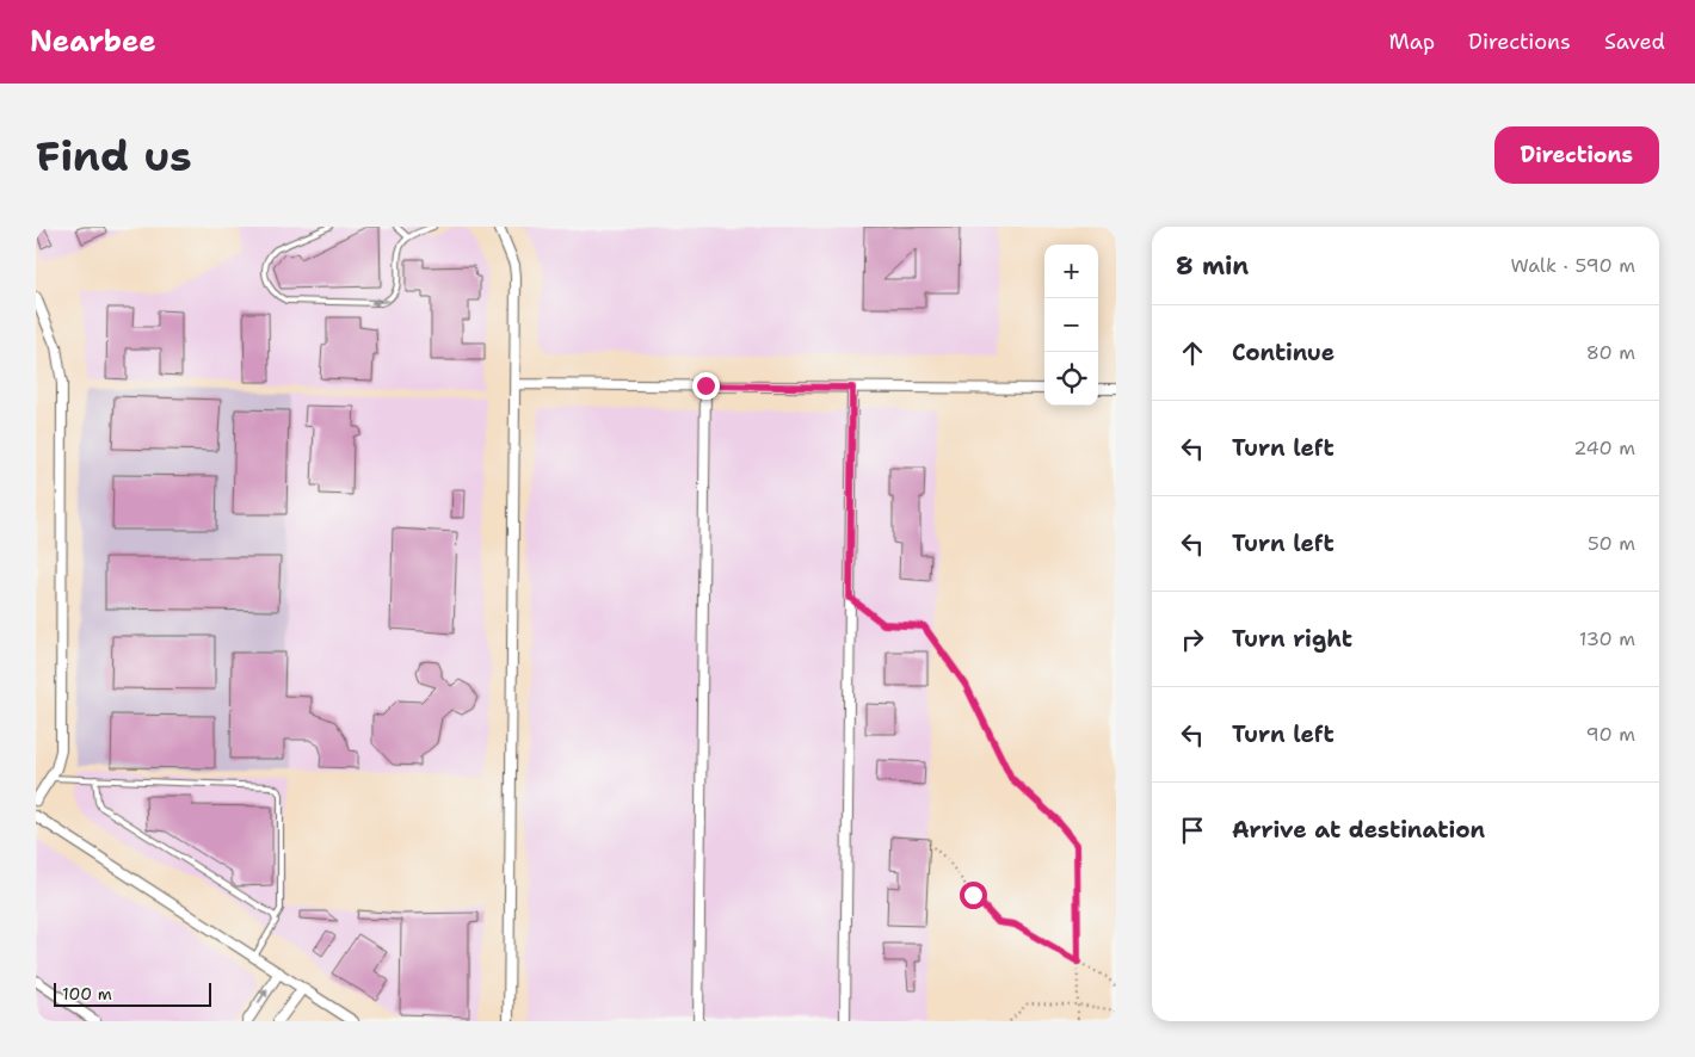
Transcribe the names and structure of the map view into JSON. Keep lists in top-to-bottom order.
{
  "scale_bar": "100 m",
  "page": {
    "header": "Nearbee",
    "nav": ["Map", "Directions", "Saved"],
    "buttons": "Directions",
    "title": "Find us",
    "heading": ["8 min", "Walk · 590 m"],
    "map_buttons": ["+", "−"],
    "list": [
      ["Continue", "80 m"],
      ["Turn left", "240 m"],
      ["Turn left", "50 m"],
      ["Turn right", "130 m"],
      ["Turn left", "90 m"],
      "Arrive at destination"
    ],
    "scale": "100 m"
  }
}
